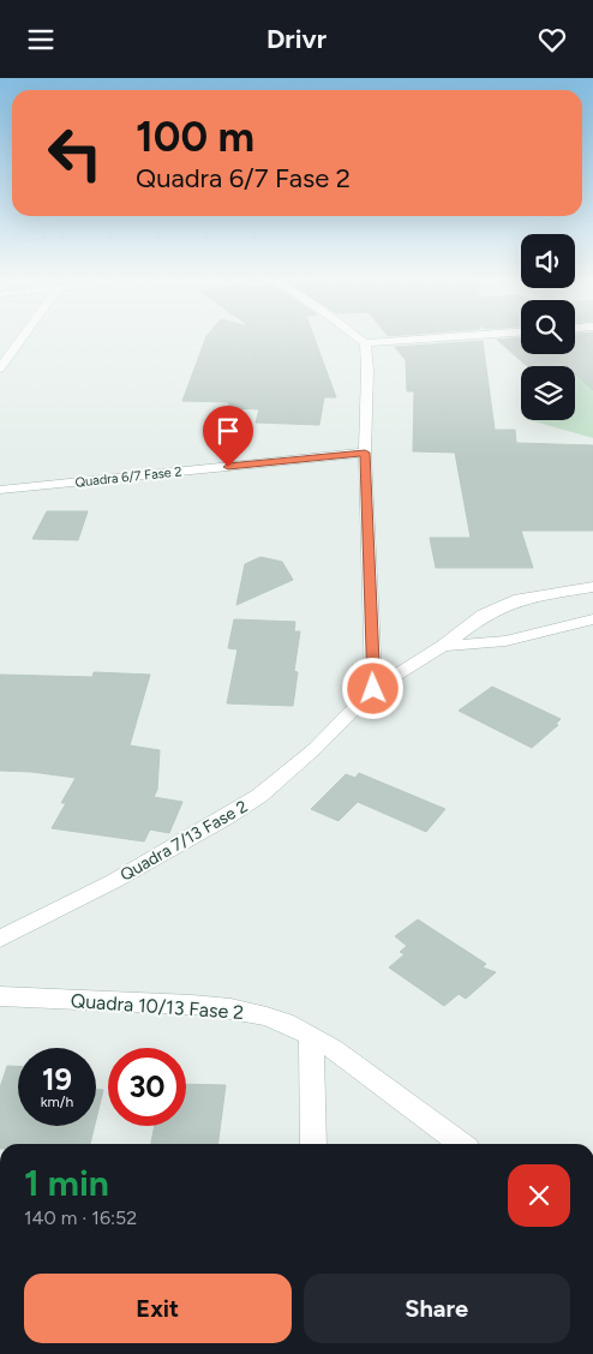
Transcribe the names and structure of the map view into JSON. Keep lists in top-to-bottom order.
{
  "streets": {
    "street": ["Quadra 6/7 Fase 2", "Quadra 7/13 Fase 2", "Quadra 10/13 Fase 2"]
  },
  "page": {
    "header": "Drivr",
    "turn": ["100 m", "Quadra 6/7 Fase 2"],
    "speed": "19 km/h",
    "limit": "30",
    "heading": ["1 min", "140 m · 16:52"],
    "buttons": ["Exit", "Share"]
  }
}
